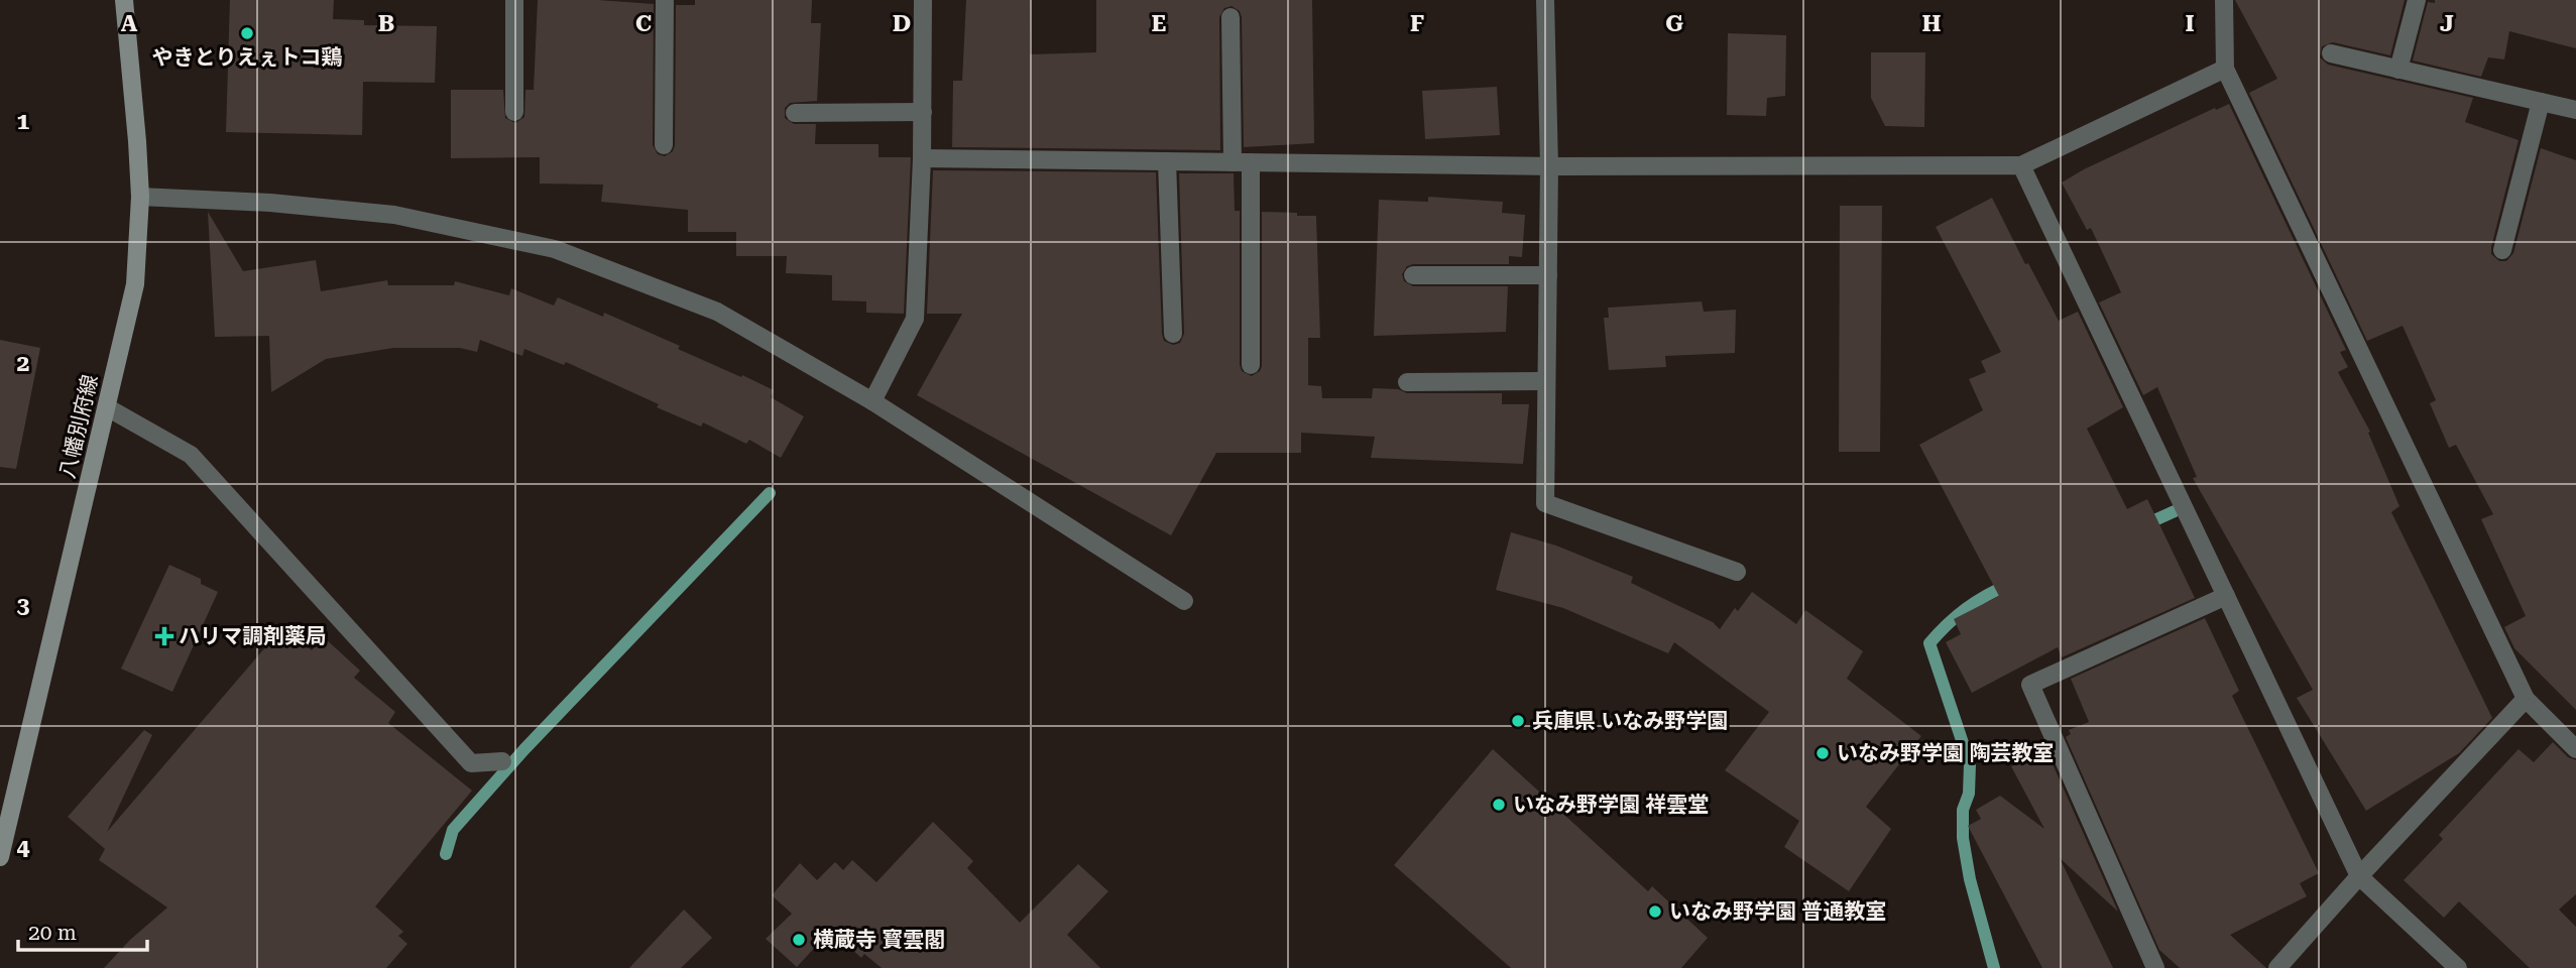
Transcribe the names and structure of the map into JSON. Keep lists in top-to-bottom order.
{
  "streets": {
    "main road": ["八幡別府線"]
  },
  "places": {
    "other": [
      "やきとりえぇトコ鶏",
      "兵庫県 いなみ野学園",
      "いなみ野学園 陶芸教室",
      "いなみ野学園 祥雲堂",
      "いなみ野学園 普通教室",
      "横蔵寺 寳雲閣"
    ],
    "health": ["ハリマ調剤薬局"]
  },
  "scale_bar": "20 m",
  "grid": {
    "columns": [
      "A",
      "B",
      "C",
      "D",
      "E",
      "F",
      "G",
      "H",
      "I",
      "J"
    ],
    "rows": [
      "1",
      "2",
      "3",
      "4"
    ]
  }
}
